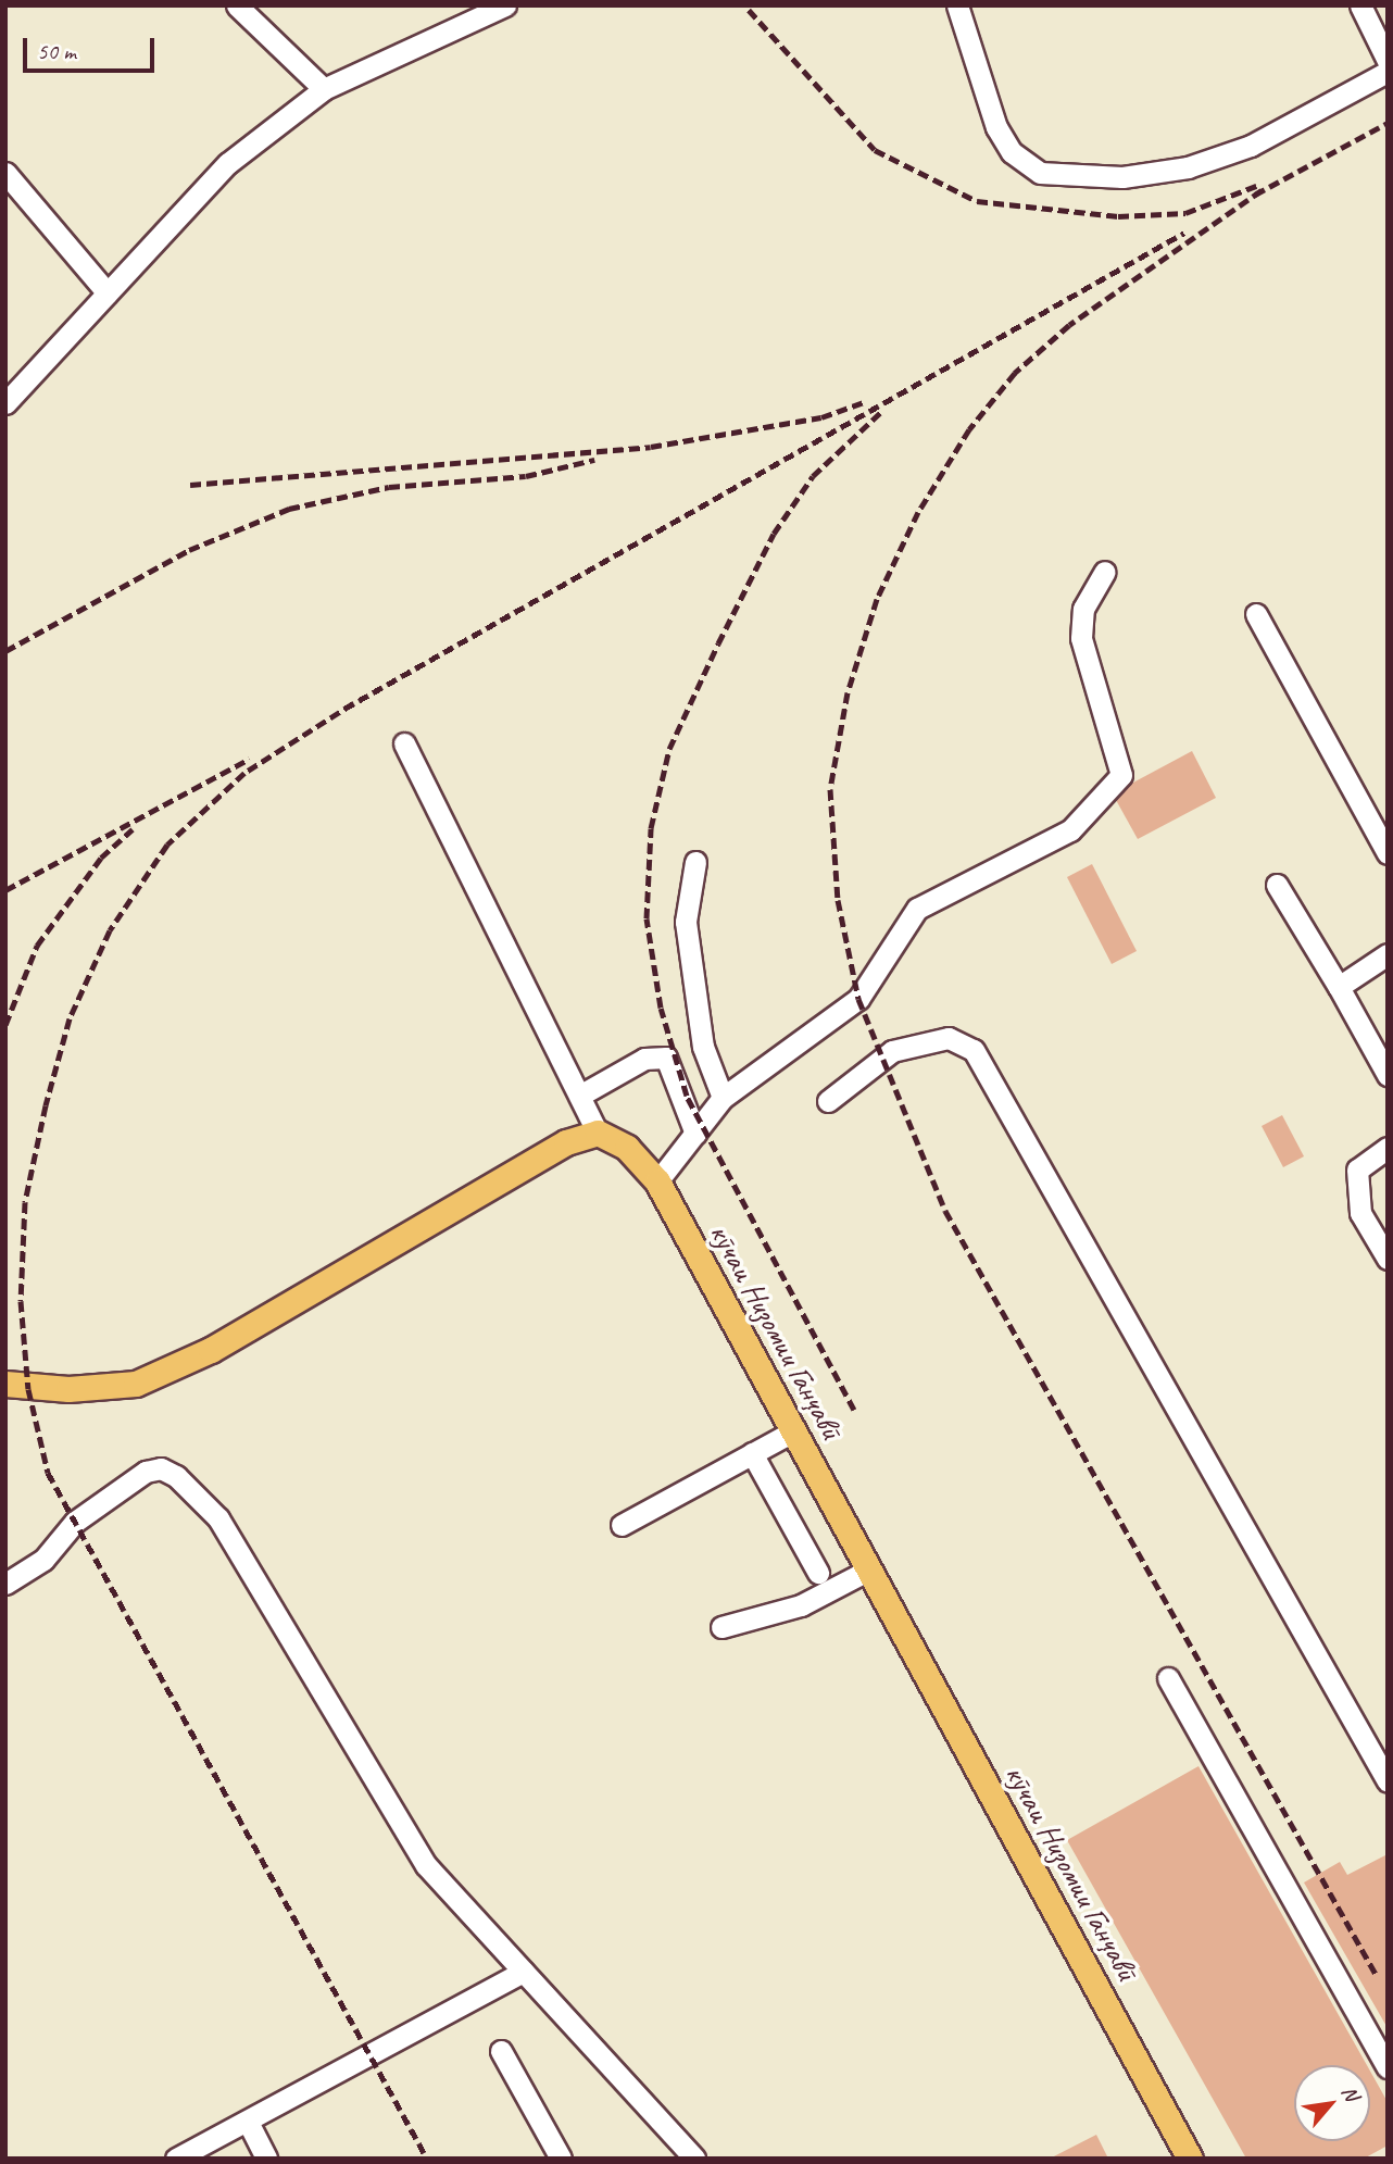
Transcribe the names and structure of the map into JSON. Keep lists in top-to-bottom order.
{
  "streets": {
    "main road": ["кӯчаи Низомии Ганҷавӣ"]
  },
  "scale_bar": "50 m",
  "north": "top right"
}
